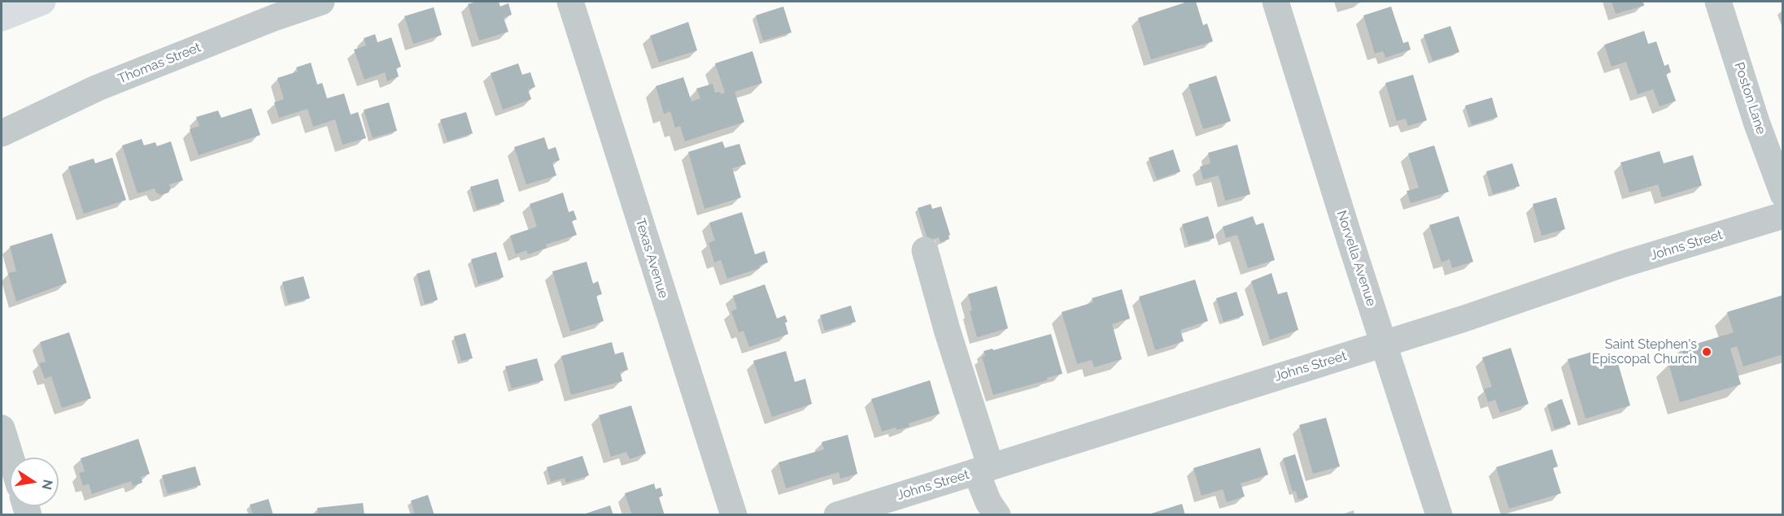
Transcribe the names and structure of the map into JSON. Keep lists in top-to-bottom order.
{
  "streets": {
    "street": [
      "Thomas Street",
      "Poston Lane",
      "Johns Street",
      "Texas Avenue",
      "Norvella Avenue"
    ]
  },
  "crossings": [
    ["Johns Street", "Norvella Avenue"]
  ],
  "places": ["Saint Stephen's Episcopal Church"],
  "north": "right"
}
